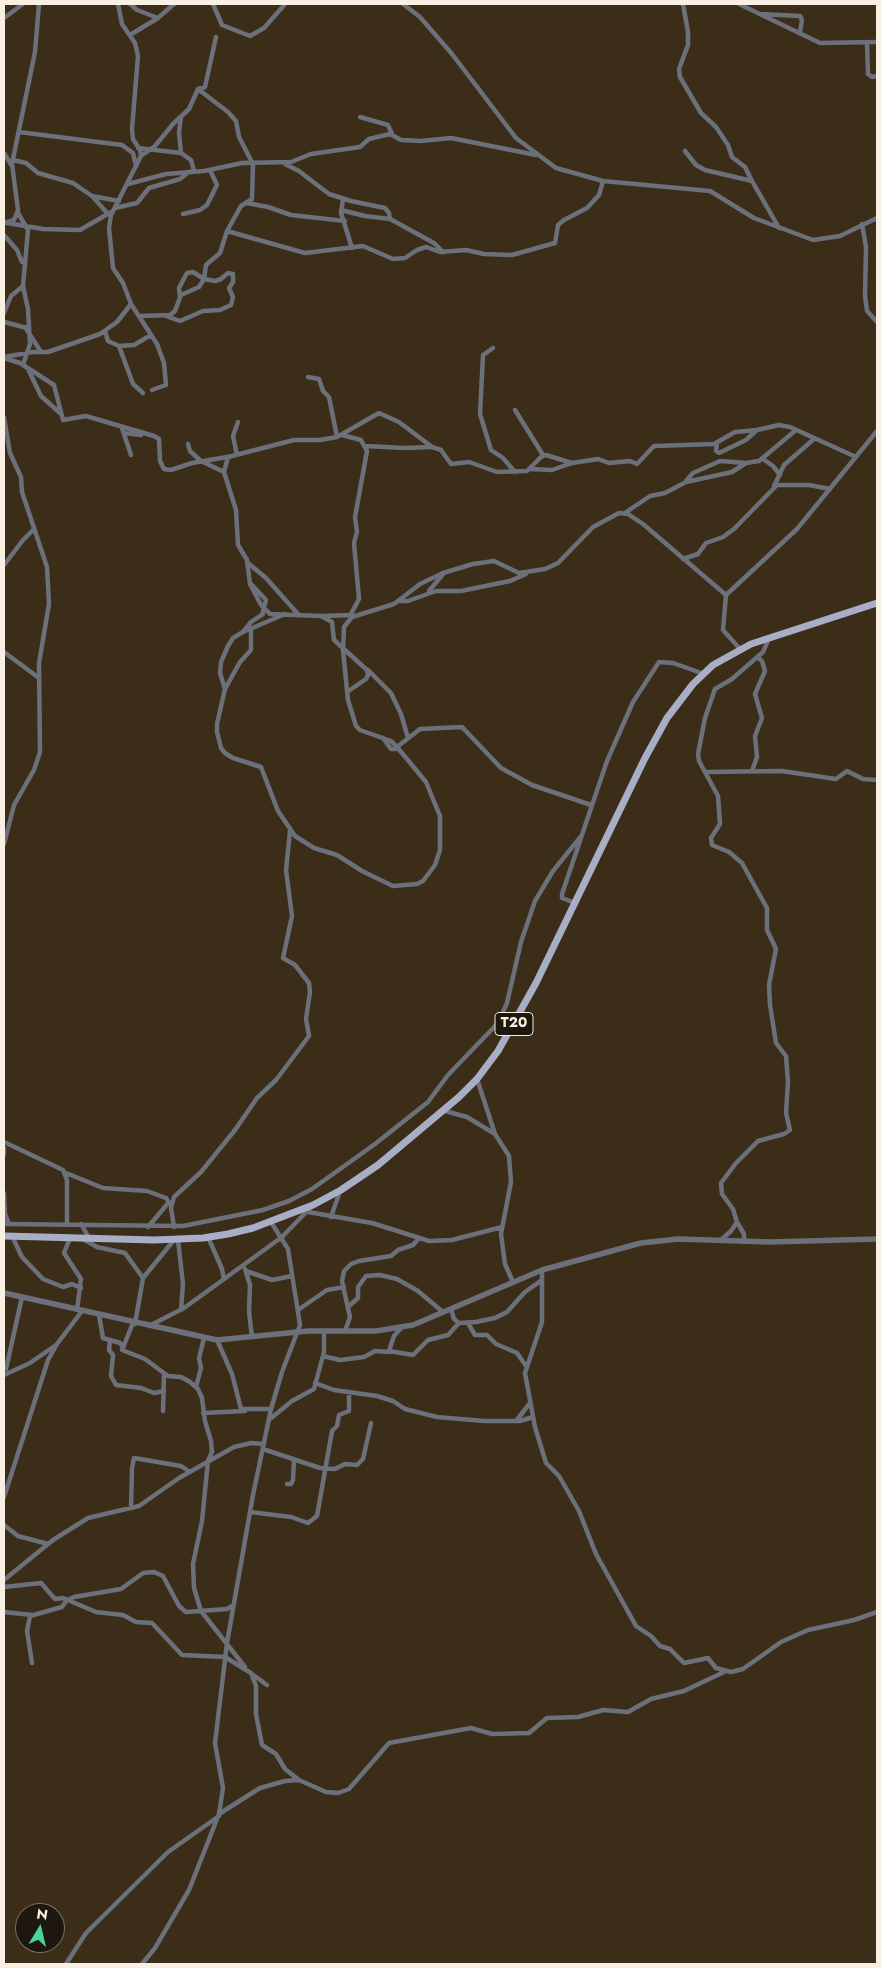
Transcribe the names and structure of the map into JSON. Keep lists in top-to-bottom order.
{
  "streets": {
    "main road": ["T20"]
  },
  "north": "top"
}
